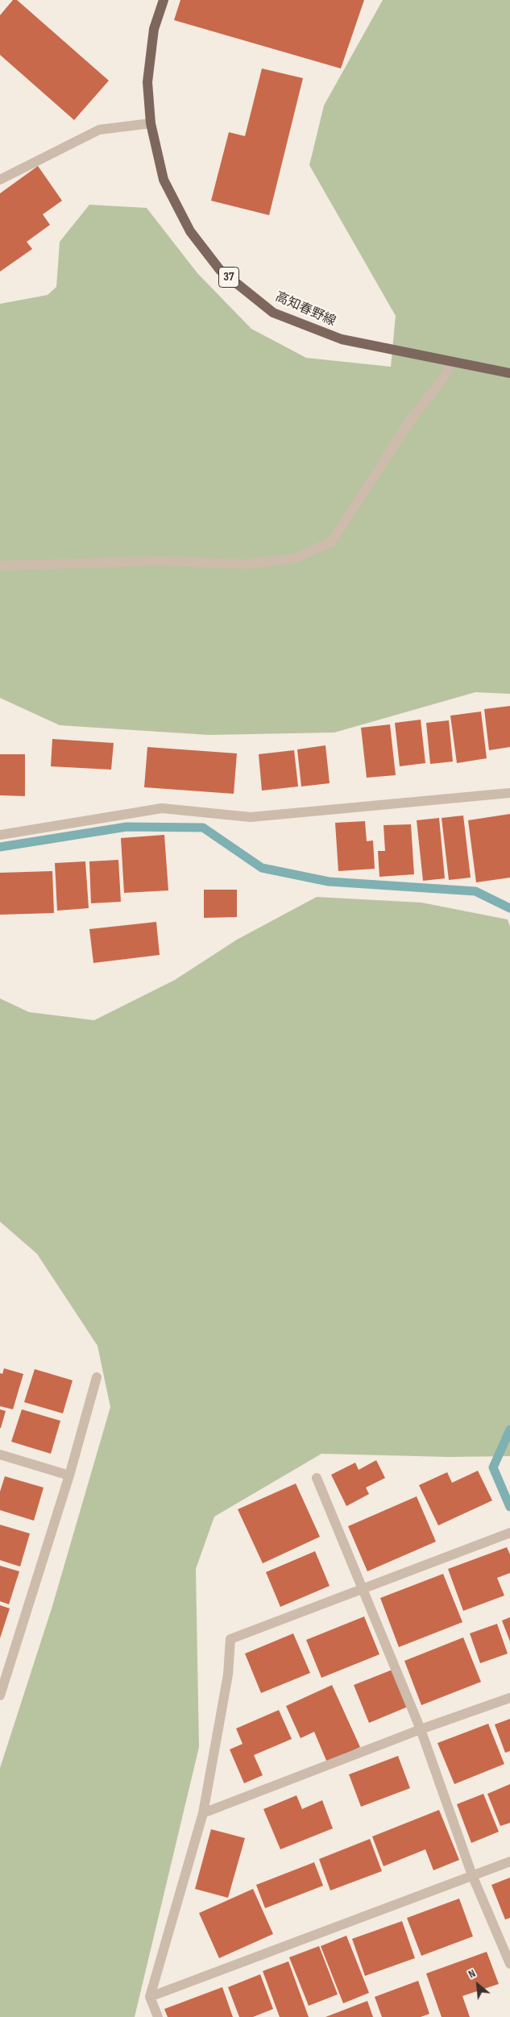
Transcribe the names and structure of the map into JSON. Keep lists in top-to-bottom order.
{
  "streets": {
    "main road": ["37", "高知春野線"]
  },
  "north": "top left"
}
